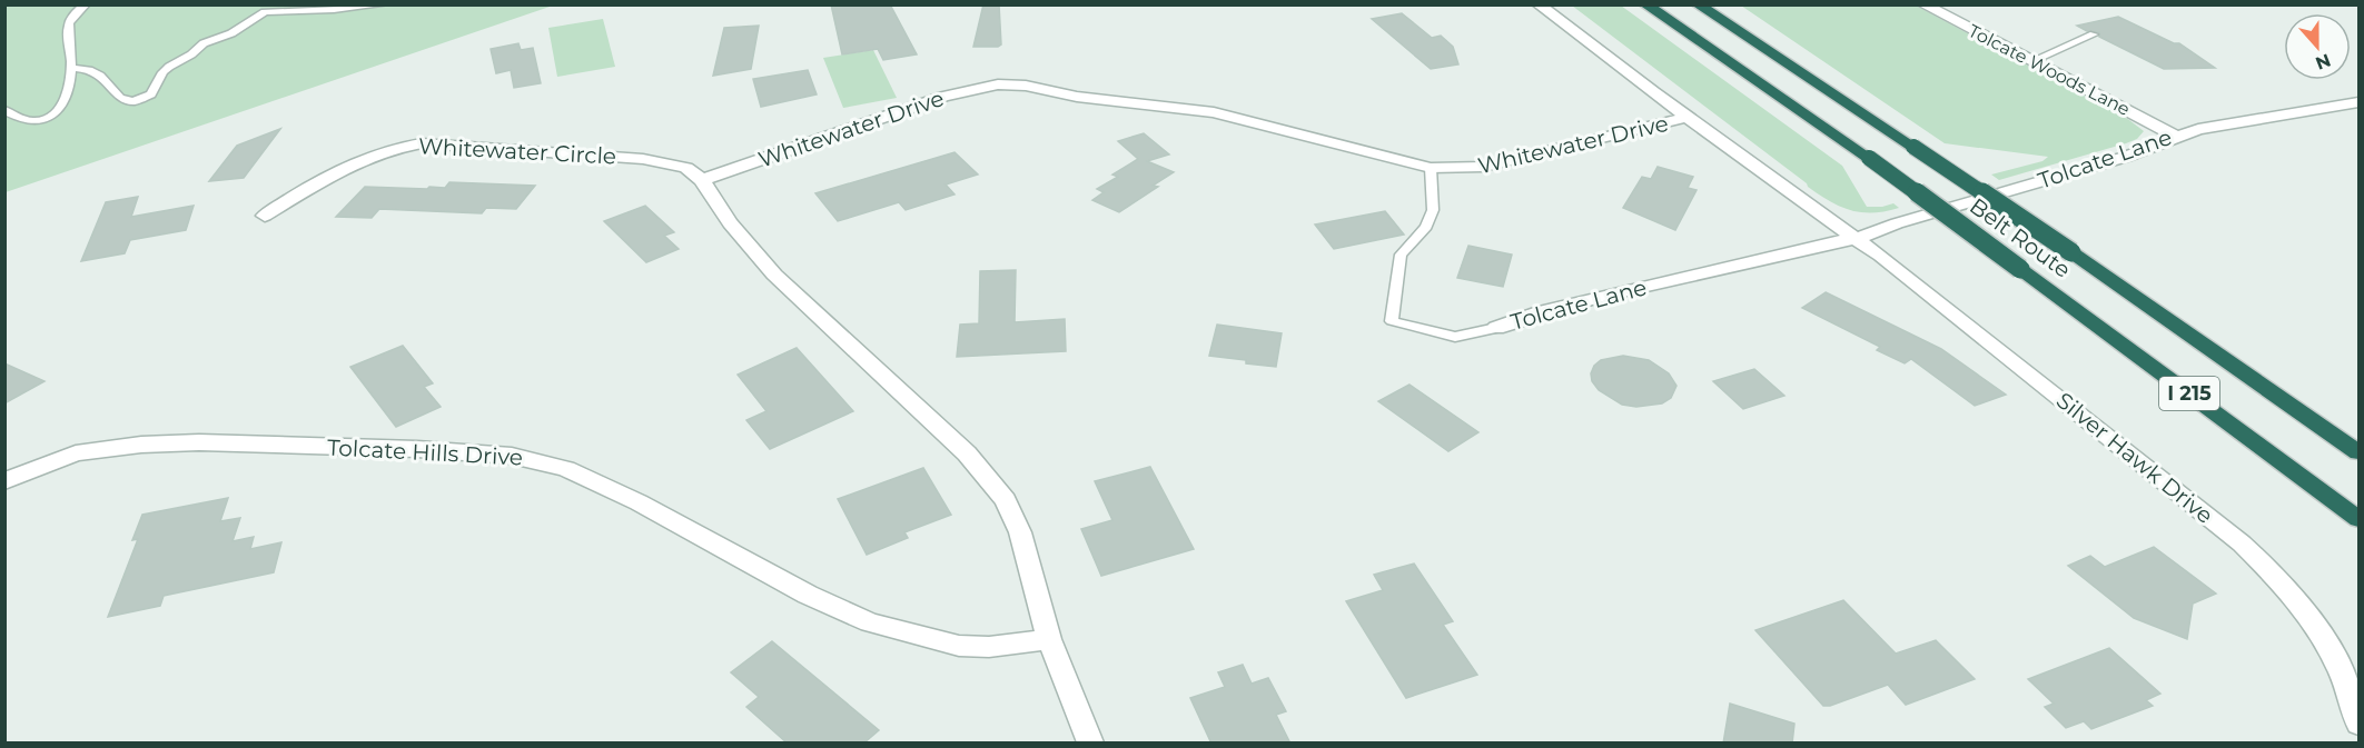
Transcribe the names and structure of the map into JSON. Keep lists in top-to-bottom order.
{
  "streets": {
    "highway": ["Belt Route", "I 215"],
    "street": [
      "Tolcate Woods Lane",
      "Whitewater Drive",
      "Whitewater Circle",
      "Tolcate Lane",
      "Tolcate Hills Drive",
      "Silver Hawk Drive"
    ]
  },
  "crossings": [
    ["Tolcate Woods Lane", "Tolcate Lane"],
    ["Whitewater Drive", "Whitewater Circle"],
    ["Tolcate Lane", "Silver Hawk Drive"]
  ],
  "north": "bottom"
}
